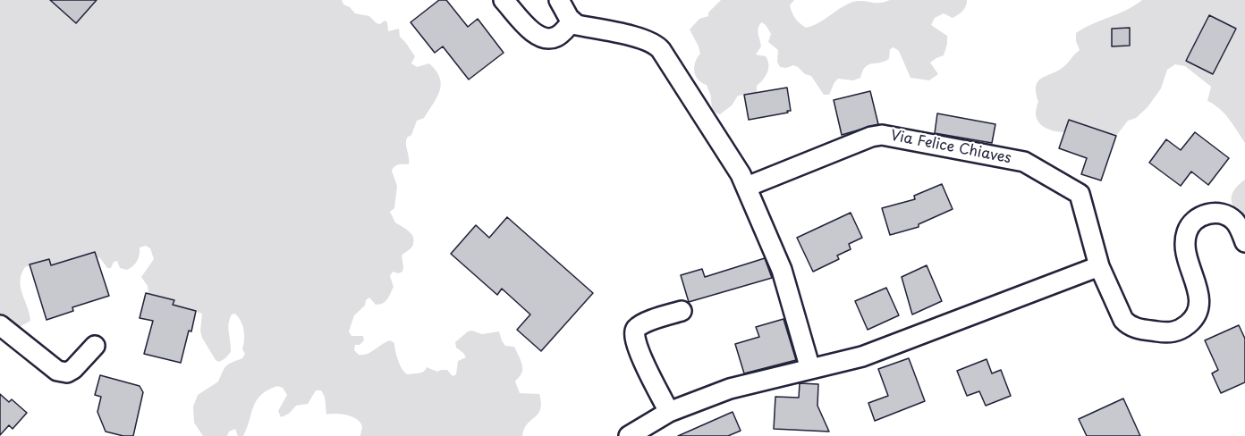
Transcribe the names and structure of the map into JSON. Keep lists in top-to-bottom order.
{
  "streets": {
    "street": ["Via Felice Chiaves"]
  }
}
